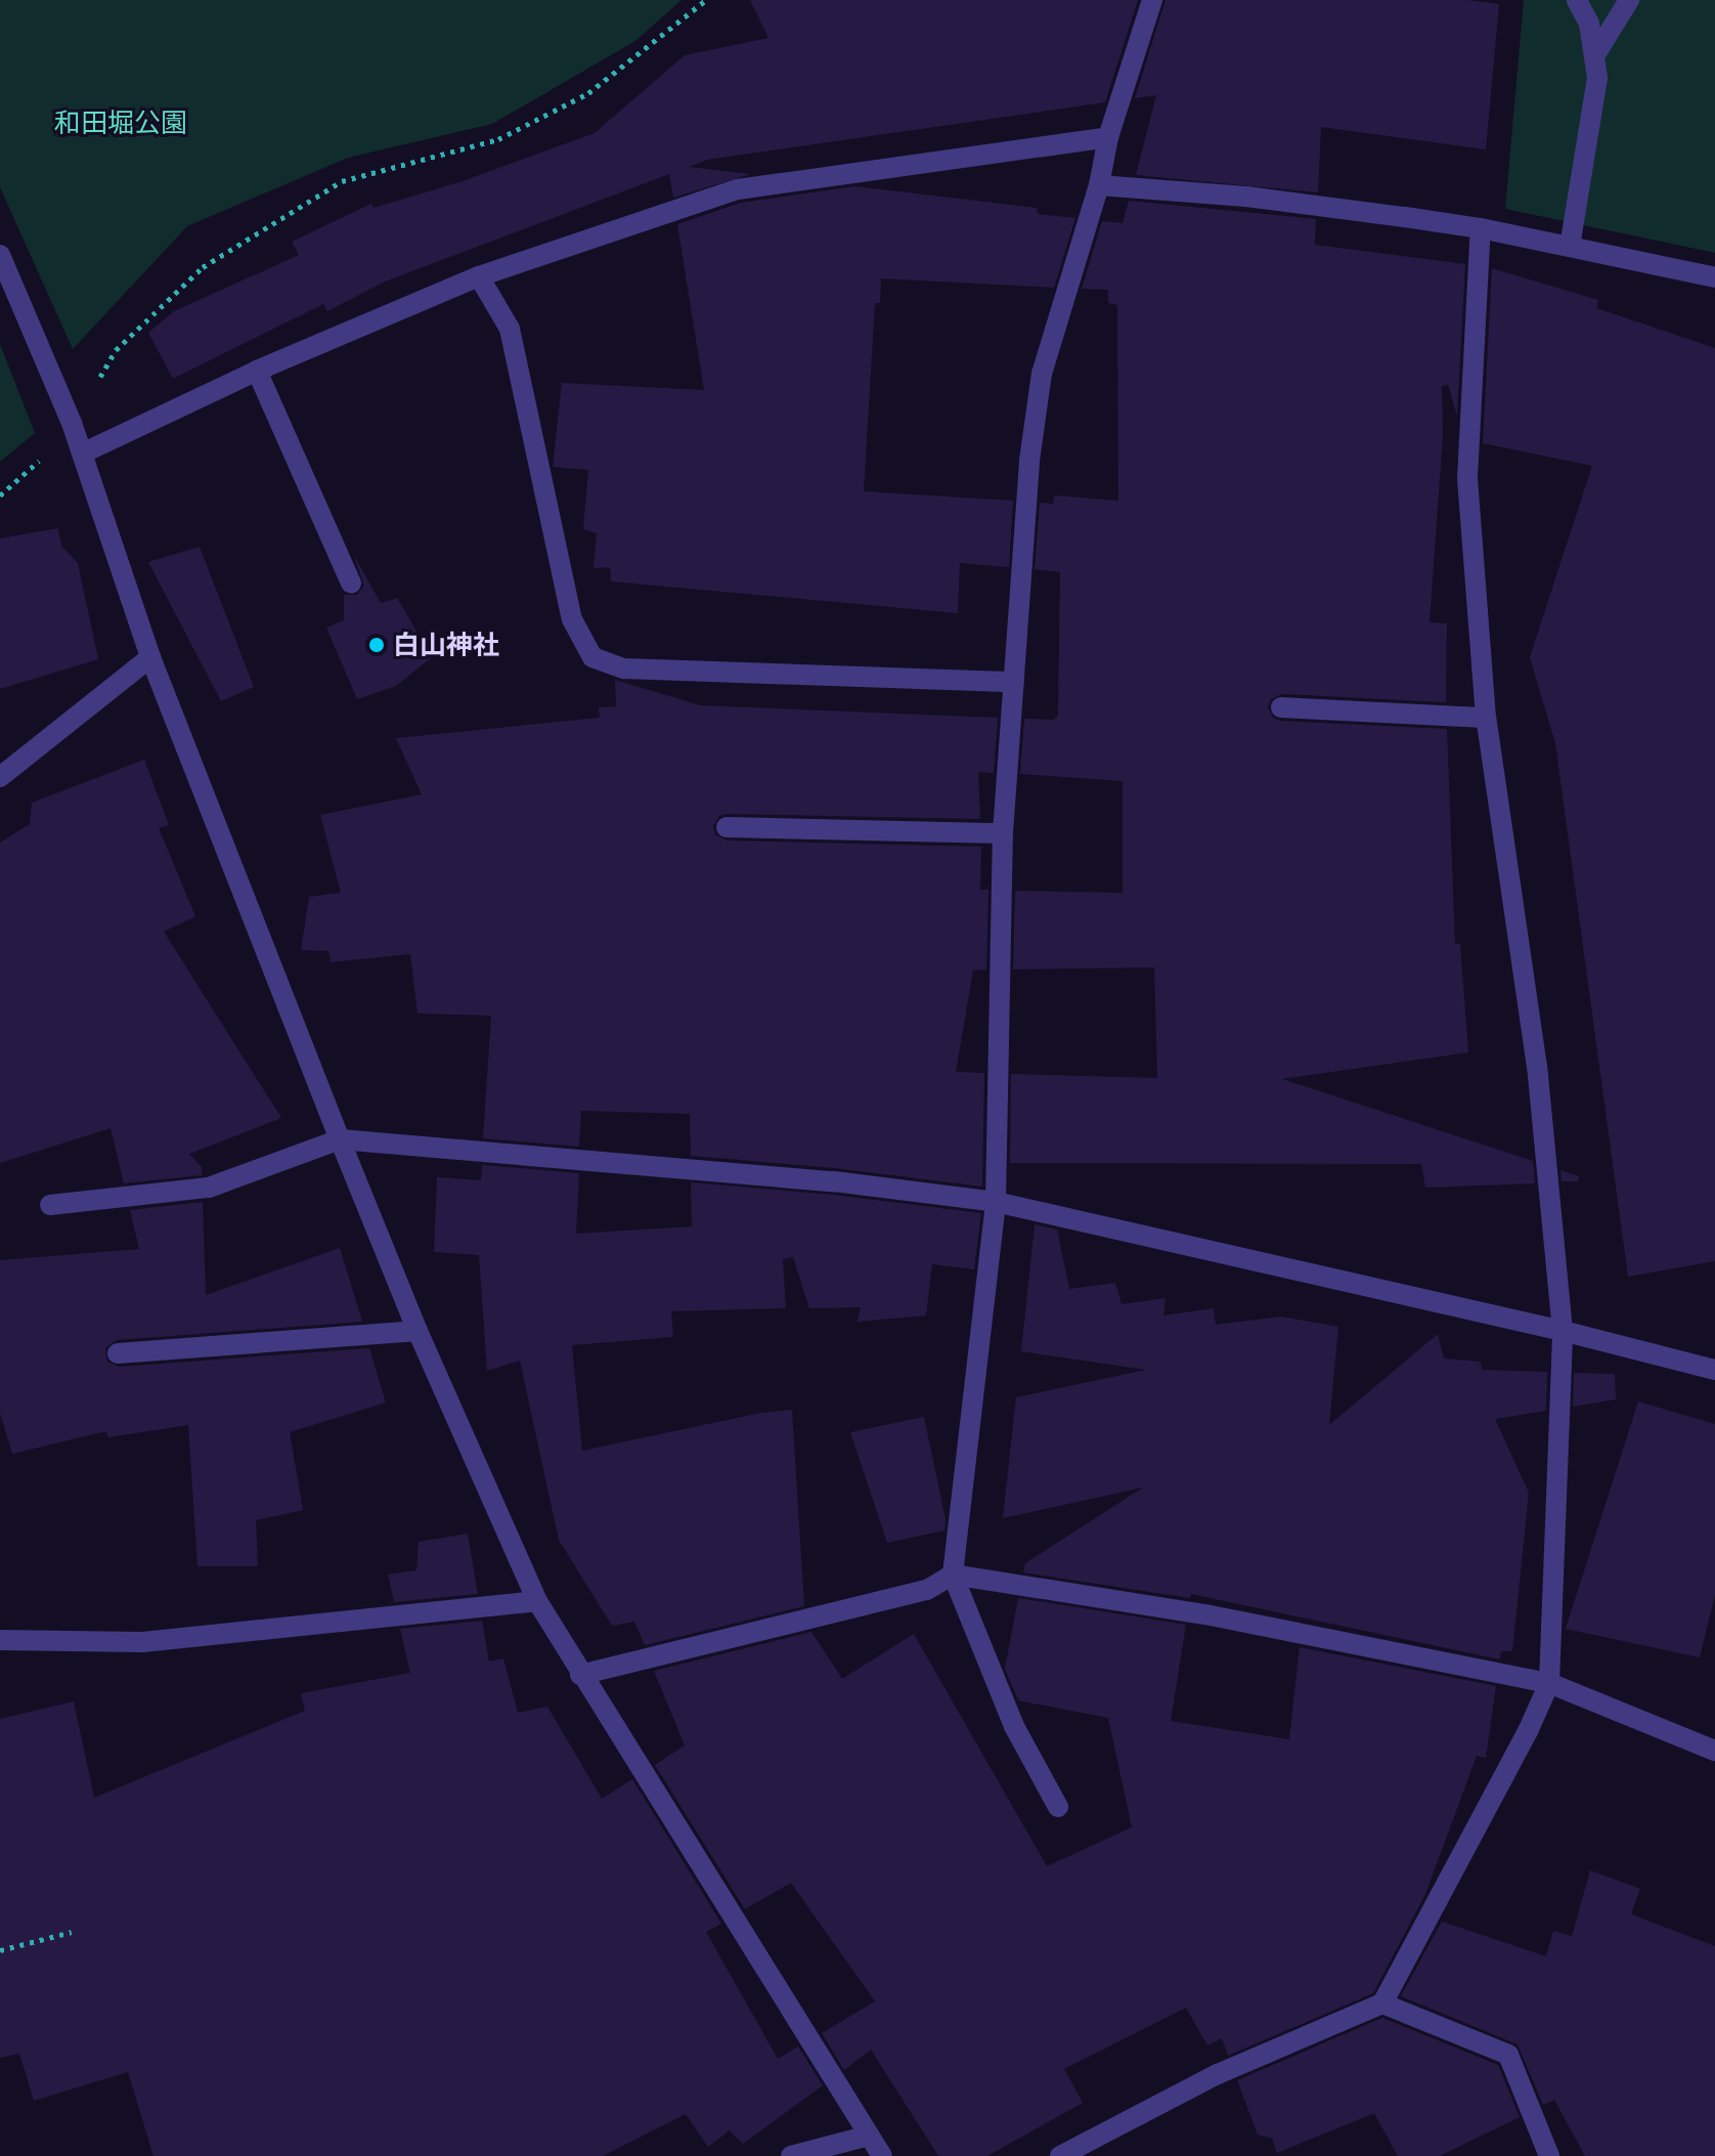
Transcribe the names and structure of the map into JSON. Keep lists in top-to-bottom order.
{
  "parks": ["和田堀公園"],
  "places": ["白山神社"]
}
